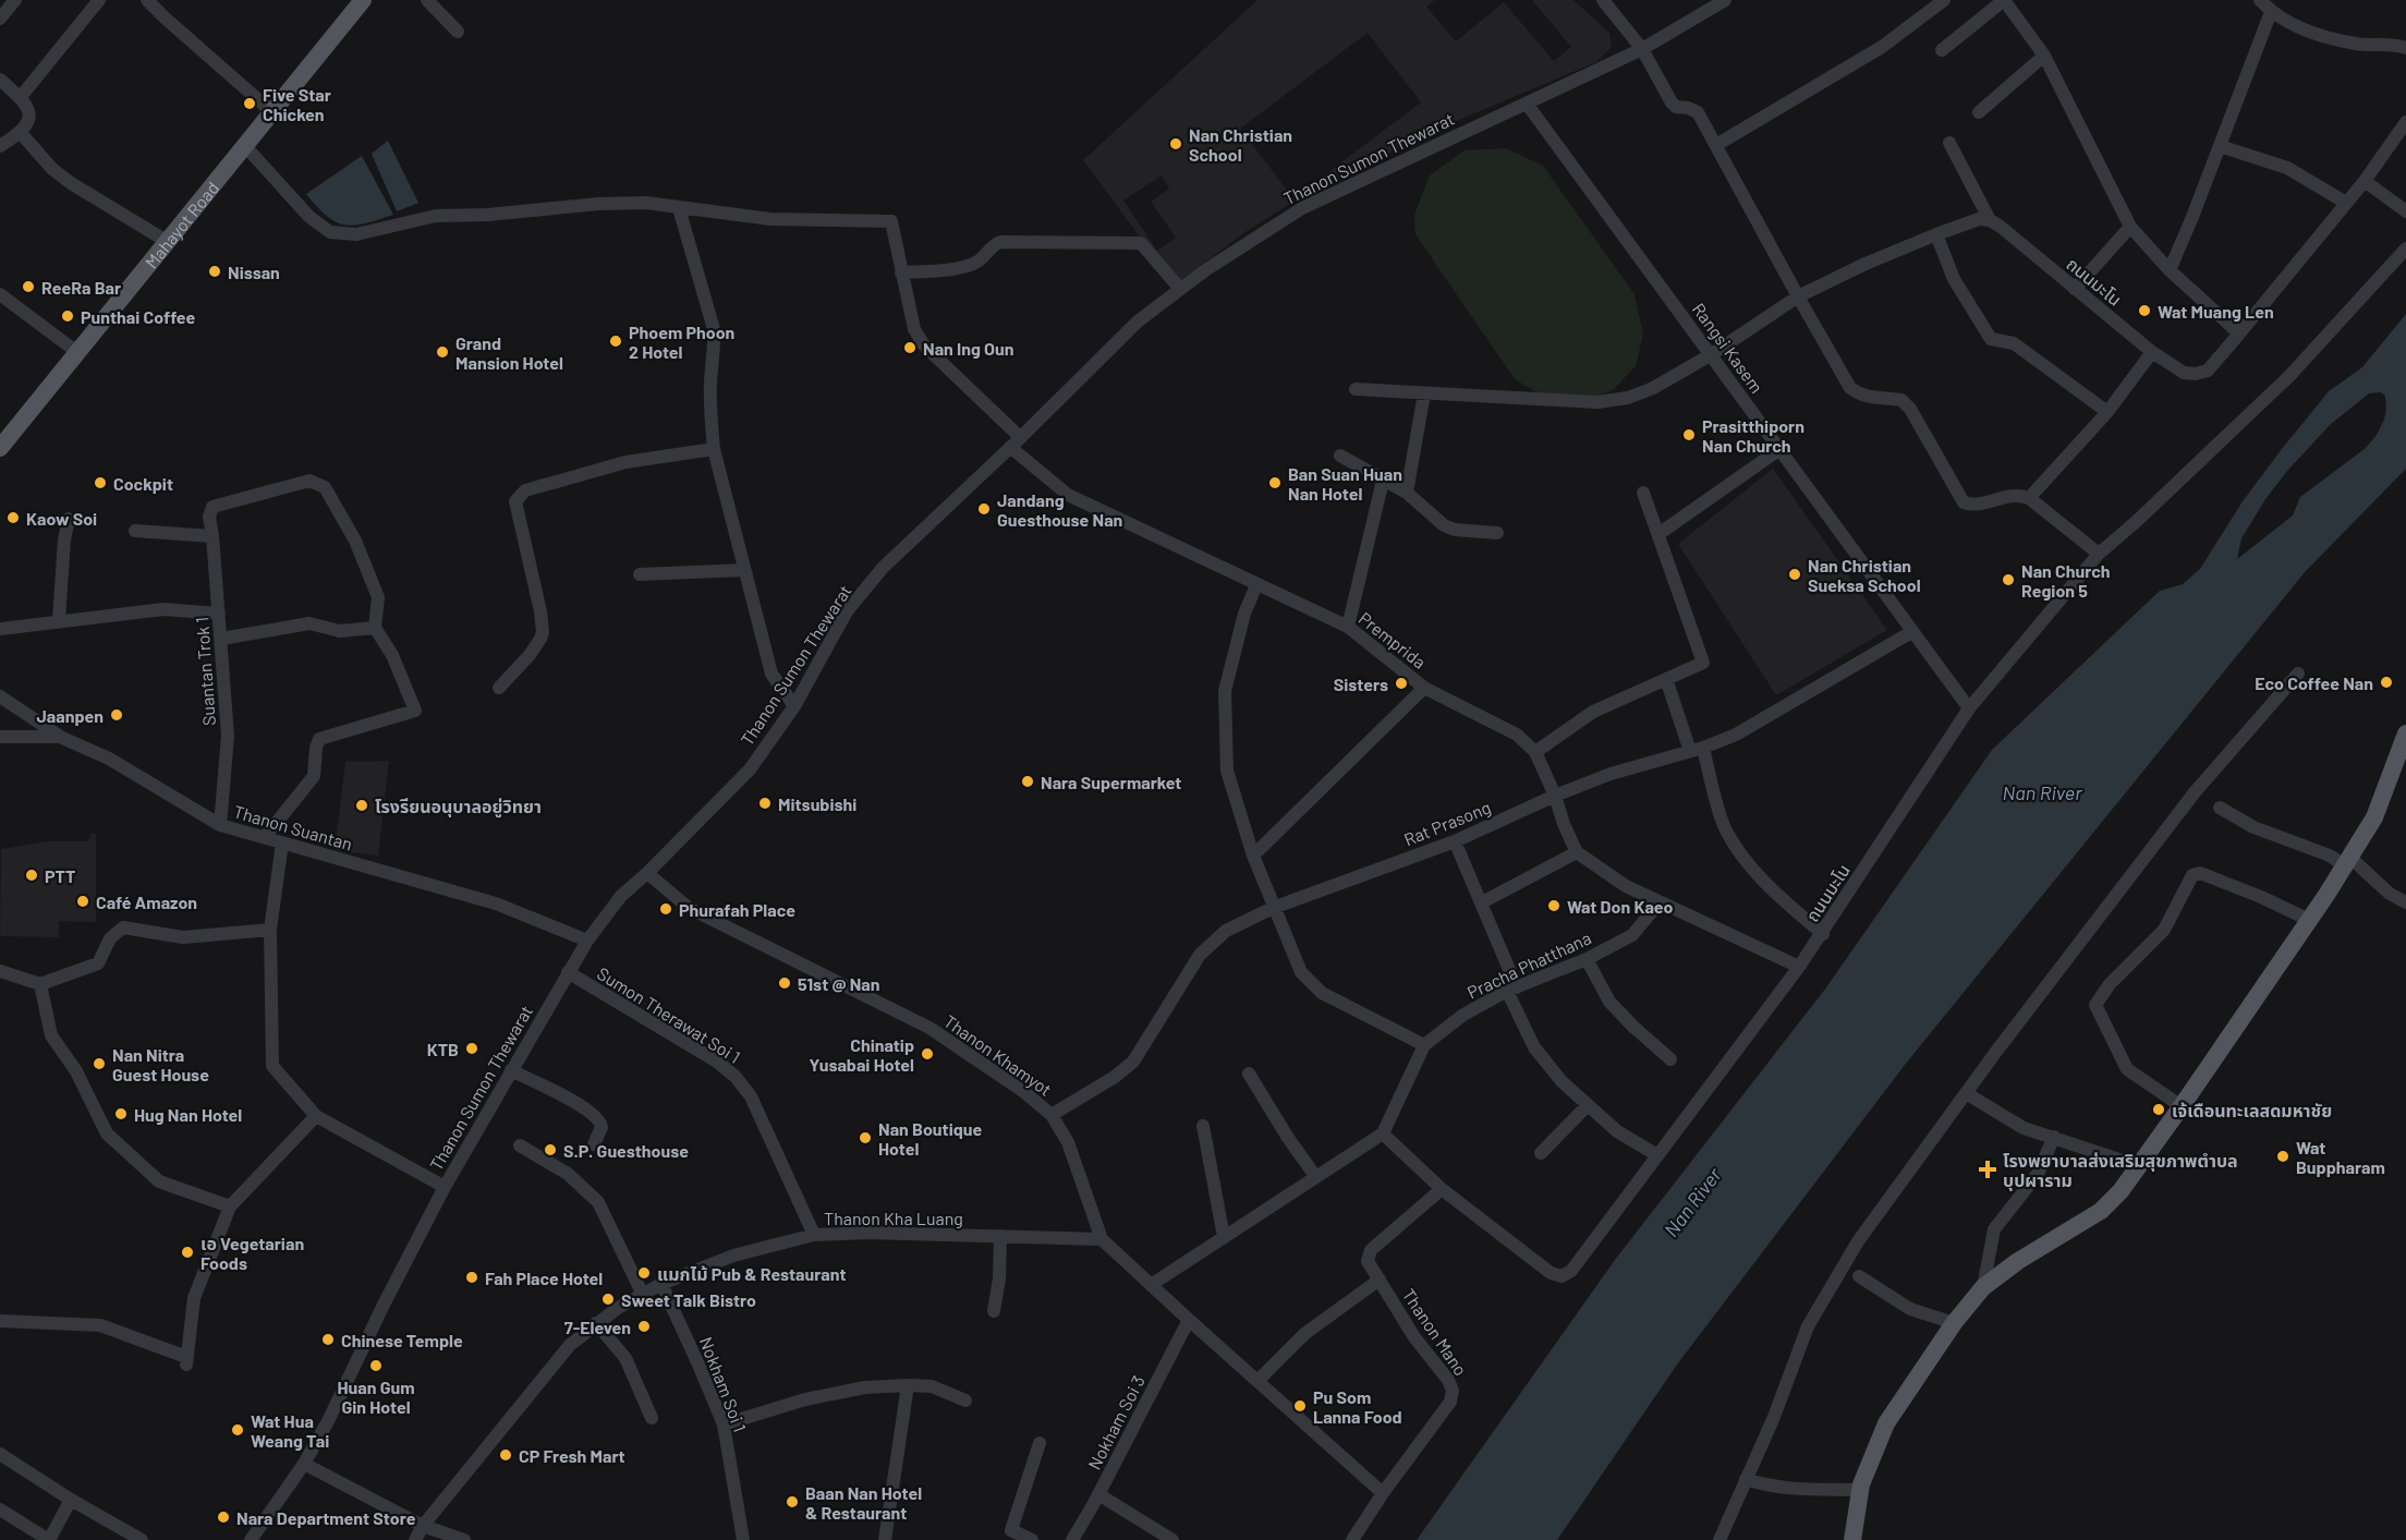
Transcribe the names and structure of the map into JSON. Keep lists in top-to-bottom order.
{
  "streets": {
    "main road": ["Mahayot Road"],
    "street": [
      "Thanon Sumon Thewarat",
      "ถนนมะโน",
      "Rangsi Kasem",
      "Premprida",
      "Suantan Trok 1",
      "Rat Prasong",
      "Thanon Suantan",
      "Pracha Phatthana",
      "Sumon Therawat Soi 1",
      "Thanon Khamyot",
      "Thanon Kha Luang",
      "Thanon Mano",
      "Nokham Soi 1",
      "Nokham Soi 3"
    ]
  },
  "crossings": [
    ["Thanon Sumon Thewarat", "Rangsi Kasem"],
    ["Thanon Sumon Thewarat", "Premprida"],
    ["Thanon Sumon Thewarat", "Thanon Suantan"],
    ["Thanon Sumon Thewarat", "Sumon Therawat Soi 1"],
    ["Thanon Sumon Thewarat", "Thanon Khamyot"],
    ["ถนนมะโน", "Rangsi Kasem"],
    ["ถนนมะโน", "Thanon Mano"],
    ["Rangsi Kasem", "Rat Prasong"],
    ["Premprida", "Rat Prasong"],
    ["Suantan Trok 1", "Thanon Suantan"],
    ["Rat Prasong", "Thanon Khamyot"],
    ["Sumon Therawat Soi 1", "Thanon Kha Luang"],
    ["Thanon Khamyot", "Thanon Kha Luang"],
    ["Thanon Khamyot", "Thanon Mano"],
    ["Thanon Khamyot", "Nokham Soi 3"],
    ["Thanon Kha Luang", "Nokham Soi 1"]
  ],
  "water": ["Nan River"],
  "places": {
    "other": [
      "Five Star Chicken",
      "Nan Christian School",
      "Nissan",
      "ReeRa Bar",
      "Wat Muang Len",
      "Punthai Coffee",
      "Phoem Phoon 2 Hotel",
      "Nan Ing Oun",
      "Grand Mansion Hotel",
      "Prasitthiporn Nan Church",
      "Cockpit",
      "Ban Suan Huan Nan Hotel",
      "Jandang Guesthouse Nan",
      "Kaow Soi",
      "Nan Christian Sueksa School",
      "Nan Church Region 5",
      "Eco Coffee Nan",
      "Sisters",
      "Jaanpen",
      "Nara Supermarket",
      "Mitsubishi",
      "โรงรียนอนุบาลอยู่วิทยา",
      "PTT",
      "Café Amazon",
      "Wat Don Kaeo",
      "Phurafah Place",
      "51st @ Nan",
      "KTB",
      "Chinatip Yusabai Hotel",
      "Nan Nitra Guest House",
      "เจ้เดือนทะเลสดมหาชัย",
      "Hug Nan Hotel",
      "Nan Boutique Hotel",
      "S.P. Guesthouse",
      "Wat Buppharam",
      "เอ Vegetarian Foods",
      "แมกไม้ Pub & Restaurant",
      "Fah Place Hotel",
      "Sweet Talk Bistro",
      "7-Eleven",
      "Chinese Temple",
      "Huan Gum Gin Hotel",
      "Pu Som Lanna Food",
      "Wat Hua Weang Tai",
      "CP Fresh Mart",
      "Baan Nan Hotel & Restaurant",
      "Nara Department Store"
    ],
    "health": ["โรงพยาบาลส่งเสริมสุขภาพตำบล บุปผาราม"]
  }
}
